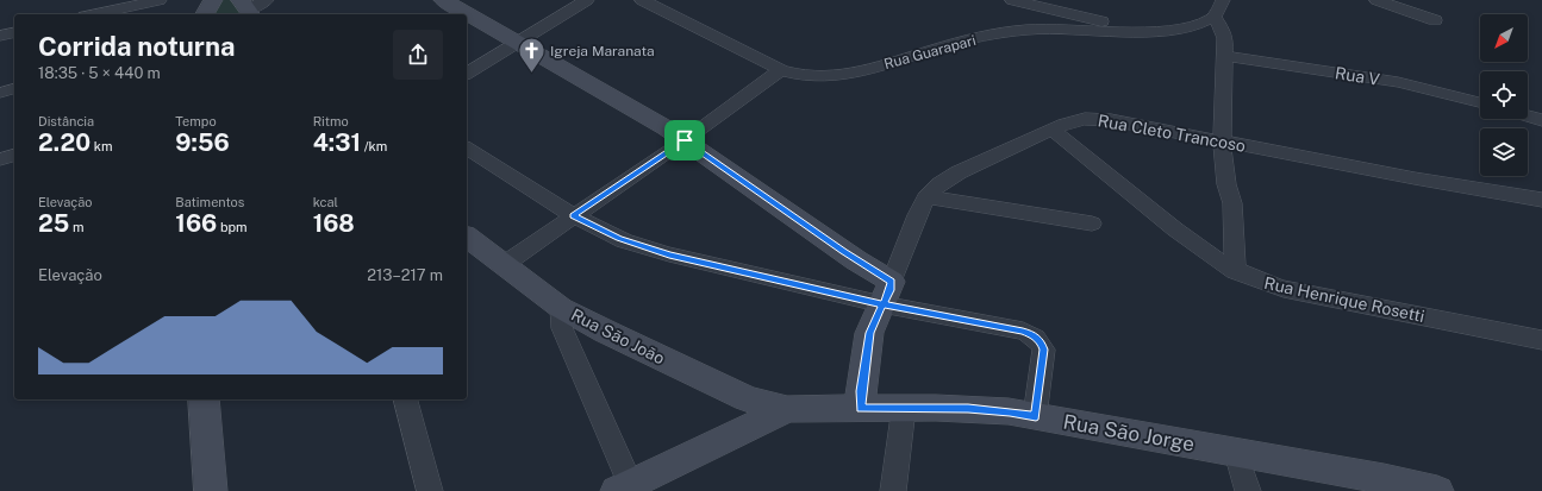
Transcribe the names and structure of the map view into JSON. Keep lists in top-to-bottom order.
{
  "streets": {
    "main road": ["Rua Cleto Trancoso", "Rua São João", "Rua São Jorge"],
    "street": ["Rua Guarapari", "Rua V", "Rua Henrique Rosetti"]
  },
  "crossings": [
    ["Rua Cleto Trancoso", "Rua Henrique Rosetti"],
    ["Rua Cleto Trancoso", "Rua São Jorge"],
    ["Rua São João", "Rua São Jorge"]
  ],
  "places": {
    "church": ["Igreja Maranata"]
  },
  "north": "bottom left",
  "page": {
    "heading": ["Corrida noturna", "18:35 · 5 × 440 m"],
    "stats": [
      ["Distância", "2.20 km"],
      ["Tempo", "9:56"],
      ["Ritmo", "4:31 /km"],
      ["Elevação", "25 m"],
      ["Batimentos", "166 bpm"],
      ["kcal", "168"]
    ],
    "chart": ["Elevação", "213–217 m"]
  }
}
